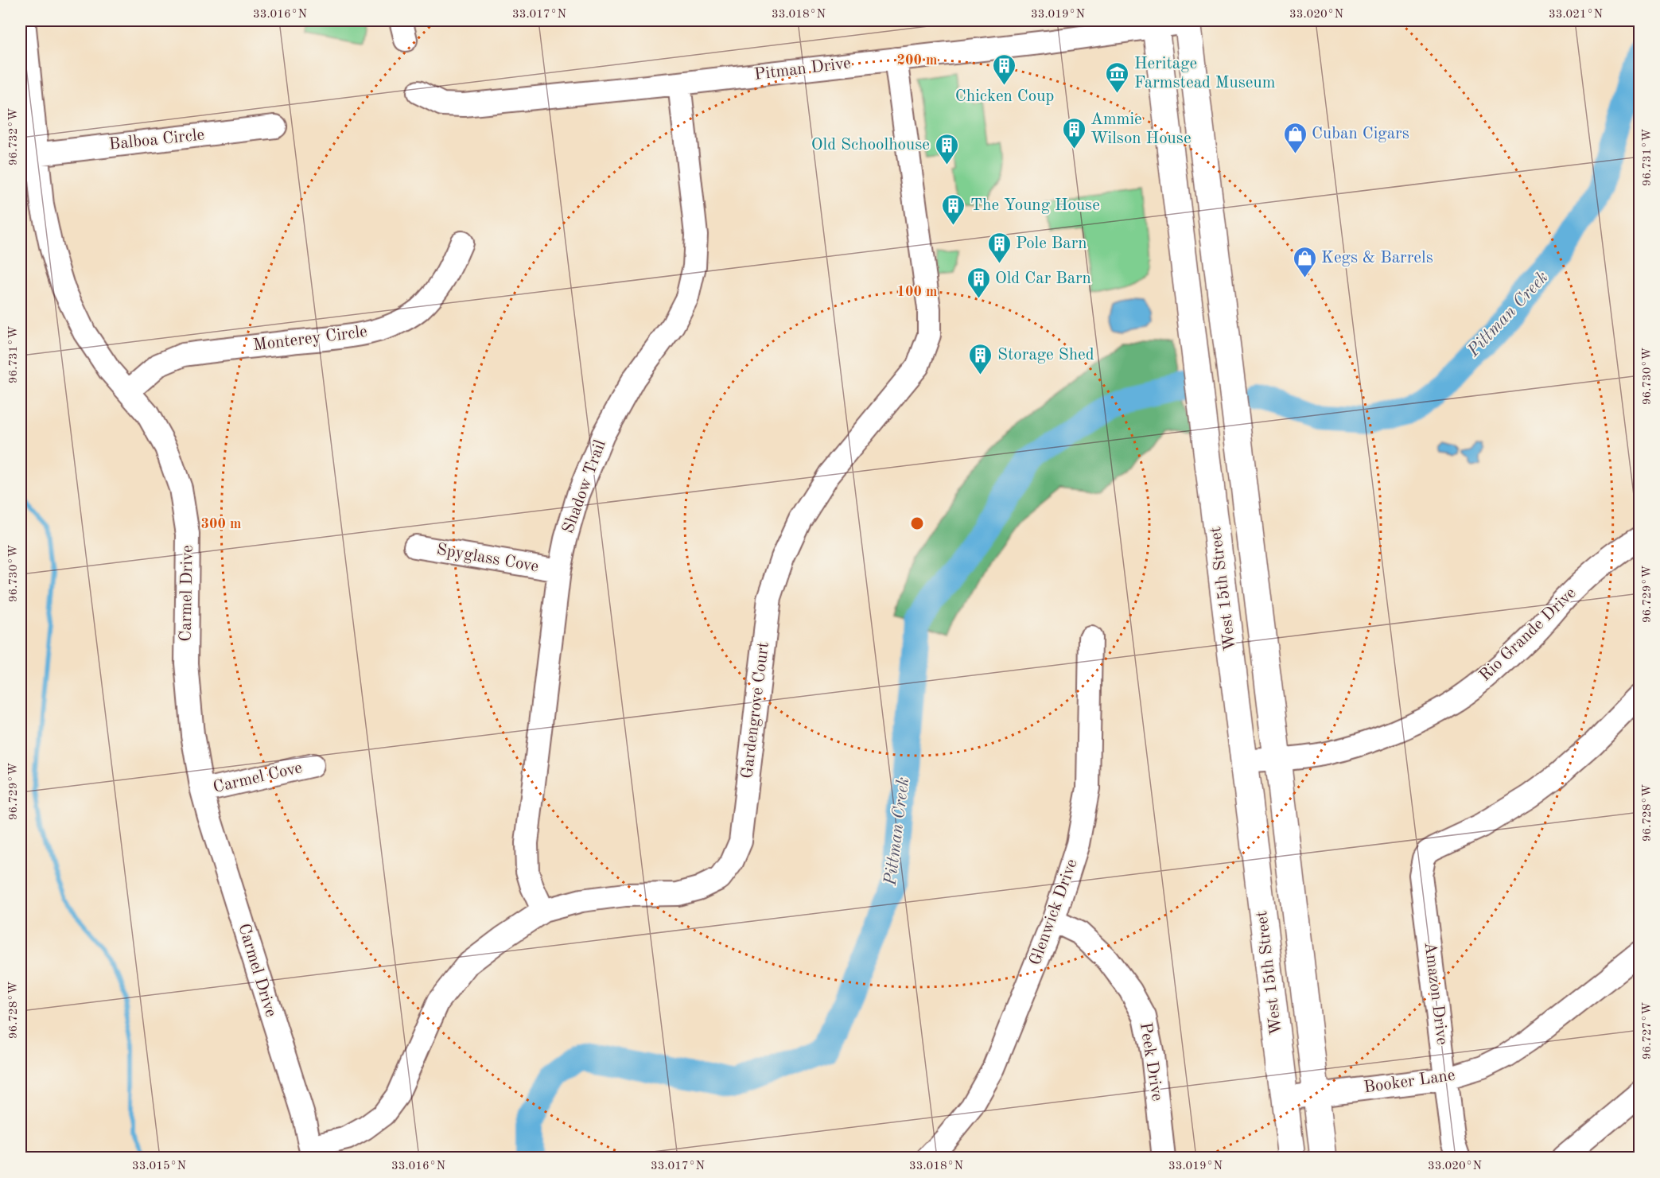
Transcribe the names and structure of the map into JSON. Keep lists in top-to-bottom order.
{
  "streets": {
    "main road": ["West 15th Street"],
    "street": [
      "Pitman Drive",
      "Balboa Circle",
      "Monterey Circle",
      "Shadow Trail",
      "Spyglass Cove",
      "Carmel Drive",
      "Rio Grande Drive",
      "Gardengrove Court",
      "Carmel Cove",
      "Glenwick Drive",
      "Amazon Drive",
      "Peek Drive",
      "Booker Lane"
    ]
  },
  "crossings": [
    ["Pitman Drive", "Shadow Trail"],
    ["Pitman Drive", "West 15th Street"],
    ["Pitman Drive", "Gardengrove Court"],
    ["Balboa Circle", "Carmel Drive"],
    ["Monterey Circle", "Carmel Drive"],
    ["Shadow Trail", "Spyglass Cove"],
    ["Shadow Trail", "Gardengrove Court"],
    ["West 15th Street", "Rio Grande Drive"],
    ["West 15th Street", "Booker Lane"],
    ["Carmel Drive", "Gardengrove Court"],
    ["Carmel Drive", "Carmel Cove"],
    ["Glenwick Drive", "Peek Drive"],
    ["Amazon Drive", "Booker Lane"]
  ],
  "water": ["Pittman Creek"],
  "places": {
    "building": [
      "Chicken Coup",
      "Ammie Wilson House",
      "Old Schoolhouse",
      "The Young House",
      "Pole Barn",
      "Old Car Barn",
      "Storage Shed"
    ],
    "museum": ["Heritage Farmstead Museum"],
    "shop": ["Cuban Cigars", "Kegs & Barrels"]
  },
  "coordinates": [
    "33.016°N",
    "33.017°N",
    "33.018°N",
    "33.019°N",
    "33.020°N",
    "33.021°N",
    "96.732°W",
    "96.731°W",
    "96.730°W",
    "96.729°W",
    "96.728°W",
    "96.727°W",
    "33.015°N"
  ],
  "rings": ["200 m", "100 m", "300 m"]
}
